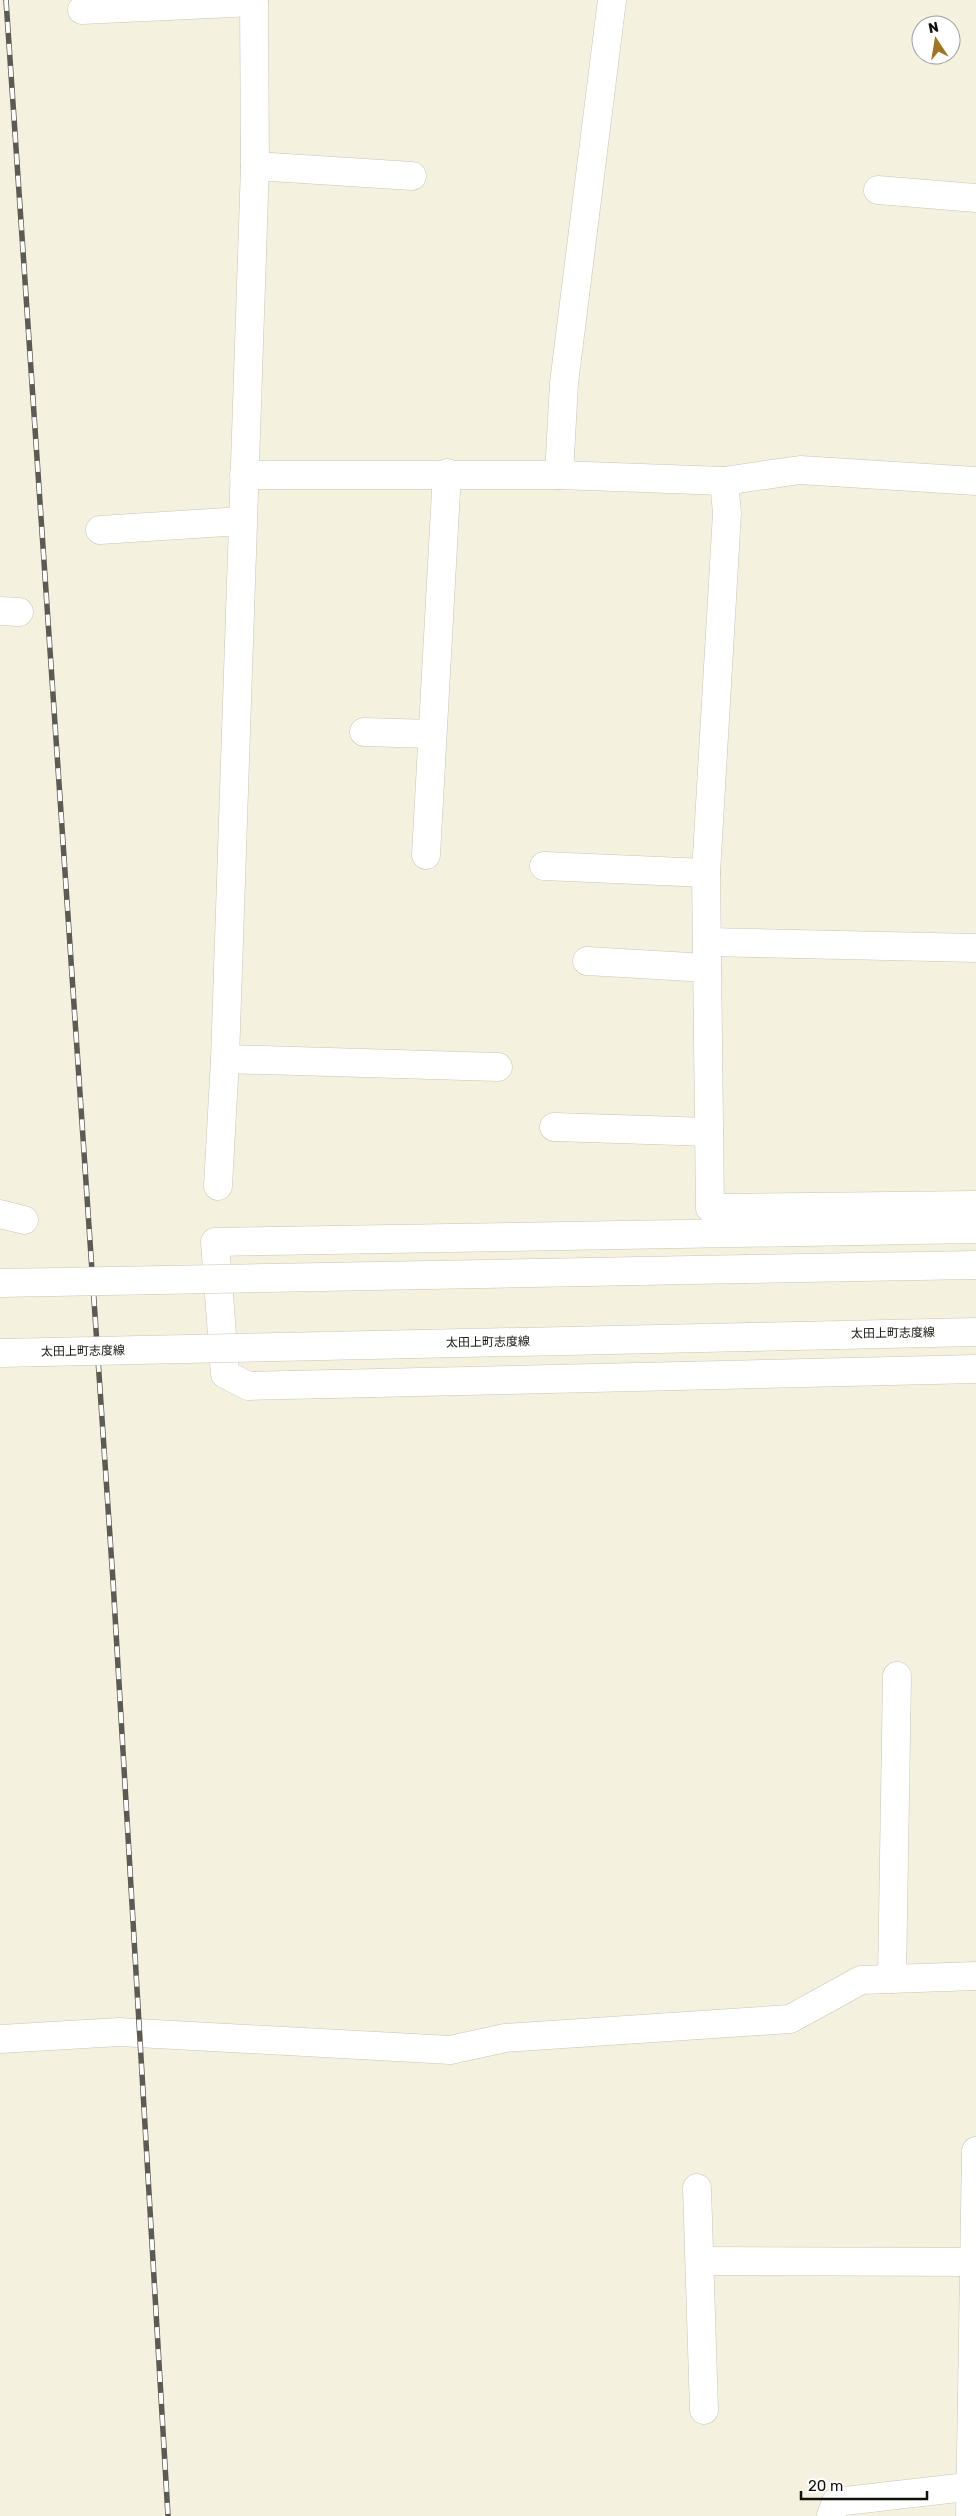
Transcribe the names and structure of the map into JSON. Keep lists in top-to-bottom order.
{
  "streets": {
    "street": ["太田上町志度線"]
  },
  "scale_bar": "20 m",
  "north": "top"
}
